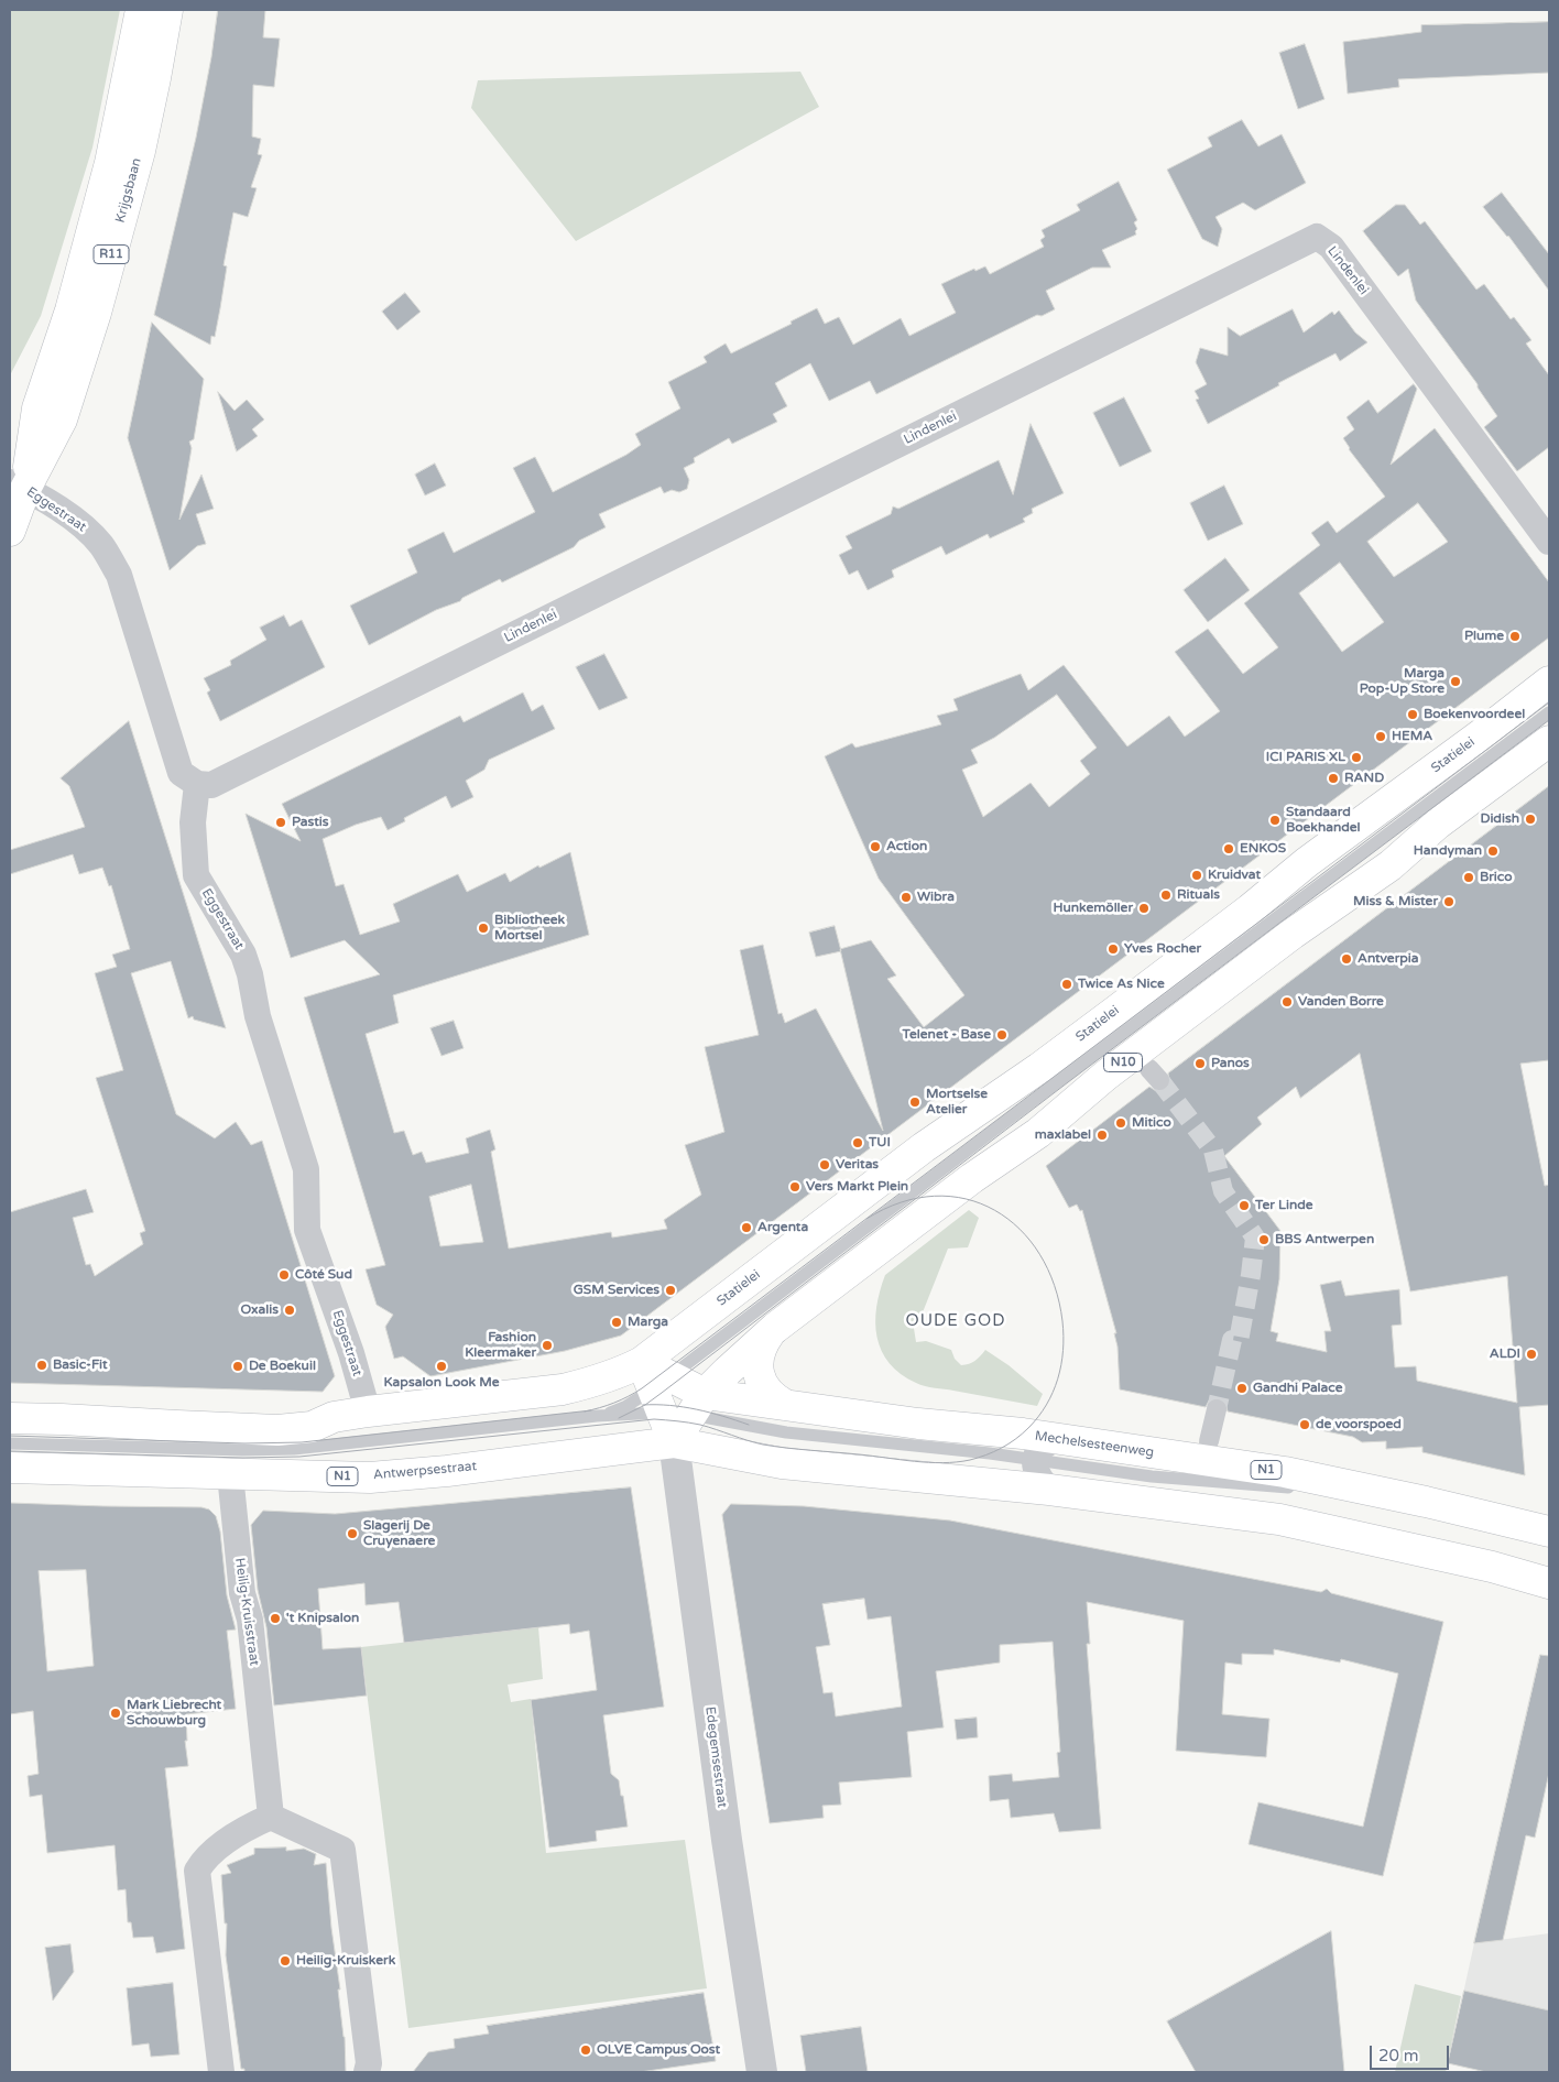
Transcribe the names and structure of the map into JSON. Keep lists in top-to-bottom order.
{
  "streets": {
    "main road": [
      "Krijgsbaan",
      "R11",
      "Statielei",
      "N10",
      "Mechelsesteenweg",
      "N1",
      "Antwerpsestraat"
    ],
    "street": [
      "Lindenlei",
      "Eggestraat",
      "Heilig-Kruisstraat",
      "Edegemsestraat"
    ]
  },
  "crossings": [
    ["Krijgsbaan", "Eggestraat"],
    ["Lindenlei", "Eggestraat"],
    ["Statielei", "N10"],
    ["Statielei", "Mechelsesteenweg"],
    ["Statielei", "N1"],
    ["Statielei", "Antwerpsestraat"],
    ["Statielei", "Edegemsestraat"],
    ["N10", "Mechelsesteenweg"],
    ["N10", "N1"],
    ["N10", "Antwerpsestraat"],
    ["N10", "Edegemsestraat"],
    ["Mechelsesteenweg", "N1"],
    ["Mechelsesteenweg", "Antwerpsestraat"],
    ["Mechelsesteenweg", "Edegemsestraat"],
    ["N1", "Antwerpsestraat"],
    ["N1", "Edegemsestraat"],
    ["Antwerpsestraat", "Heilig-Kruisstraat"],
    ["Antwerpsestraat", "Edegemsestraat"]
  ],
  "districts": ["OUDE GOD"],
  "places": [
    "Plume",
    "Marga Pop-Up Store",
    "Boekenvoordeel",
    "HEMA",
    "ICI PARIS XL",
    "RAND",
    "Didish",
    "Standaard Boekhandel",
    "Pastis",
    "Action",
    "ENKOS",
    "Handyman",
    "Kruidvat",
    "Brico",
    "Rituals",
    "Wibra",
    "Miss & Mister",
    "Hunkemöller",
    "Bibliotheek Mortsel",
    "Yves Rocher",
    "Antverpia",
    "Twice As Nice",
    "Vanden Borre",
    "Telenet - Base",
    "Panos",
    "Mortselse Atelier",
    "Mitico",
    "maxlabel",
    "TUI",
    "Veritas",
    "Vers Markt Plein",
    "Ter Linde",
    "Argenta",
    "BBS Antwerpen",
    "Côté Sud",
    "GSM Services",
    "Oxalis",
    "Marga",
    "Fashion Kleermaker",
    "ALDI",
    "Basic-Fit",
    "De Boekuil",
    "Kapsalon Look Me",
    "Gandhi Palace",
    "de voorspoed",
    "Slagerij De Cruyenaere",
    "'t Knipsalon",
    "Mark Liebrecht Schouwburg",
    "Heilig-Kruiskerk",
    "OLVE Campus Oost"
  ],
  "scale_bar": "20 m"
}
